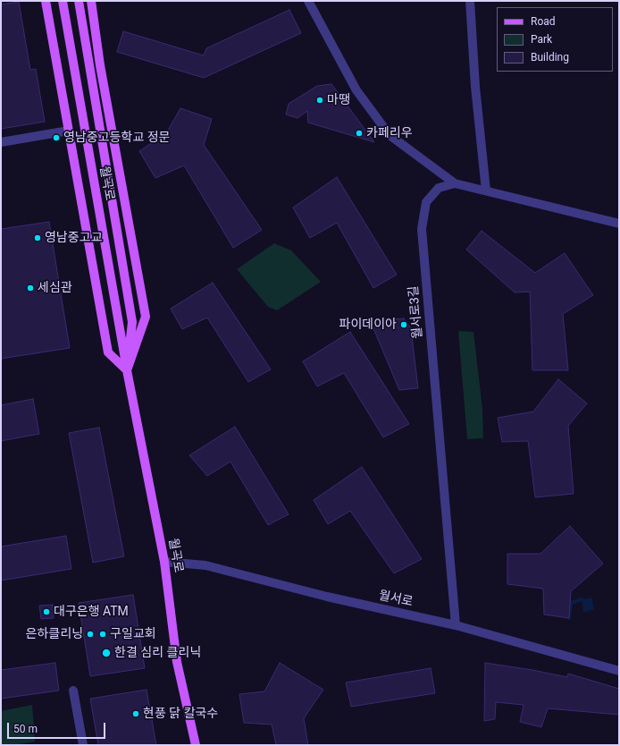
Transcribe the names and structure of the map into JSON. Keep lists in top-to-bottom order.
{
  "streets": {
    "main road": ["월곡로"],
    "street": ["월서로3길", "월서로"]
  },
  "crossings": [
    ["월곡로", "월서로"],
    ["월서로3길", "월서로"]
  ],
  "places": [
    "마땡",
    "카페리우",
    "영남중고등학교 정문",
    "영남중고교",
    "세심관",
    "파이데이아",
    "대구은행 ATM",
    "은하클리닝",
    "구일교회",
    "한결 심리 클리닉",
    "현풍 닭 칼국수"
  ],
  "legend": ["Road", "Park", "Building"],
  "scale_bar": "50 m"
}
